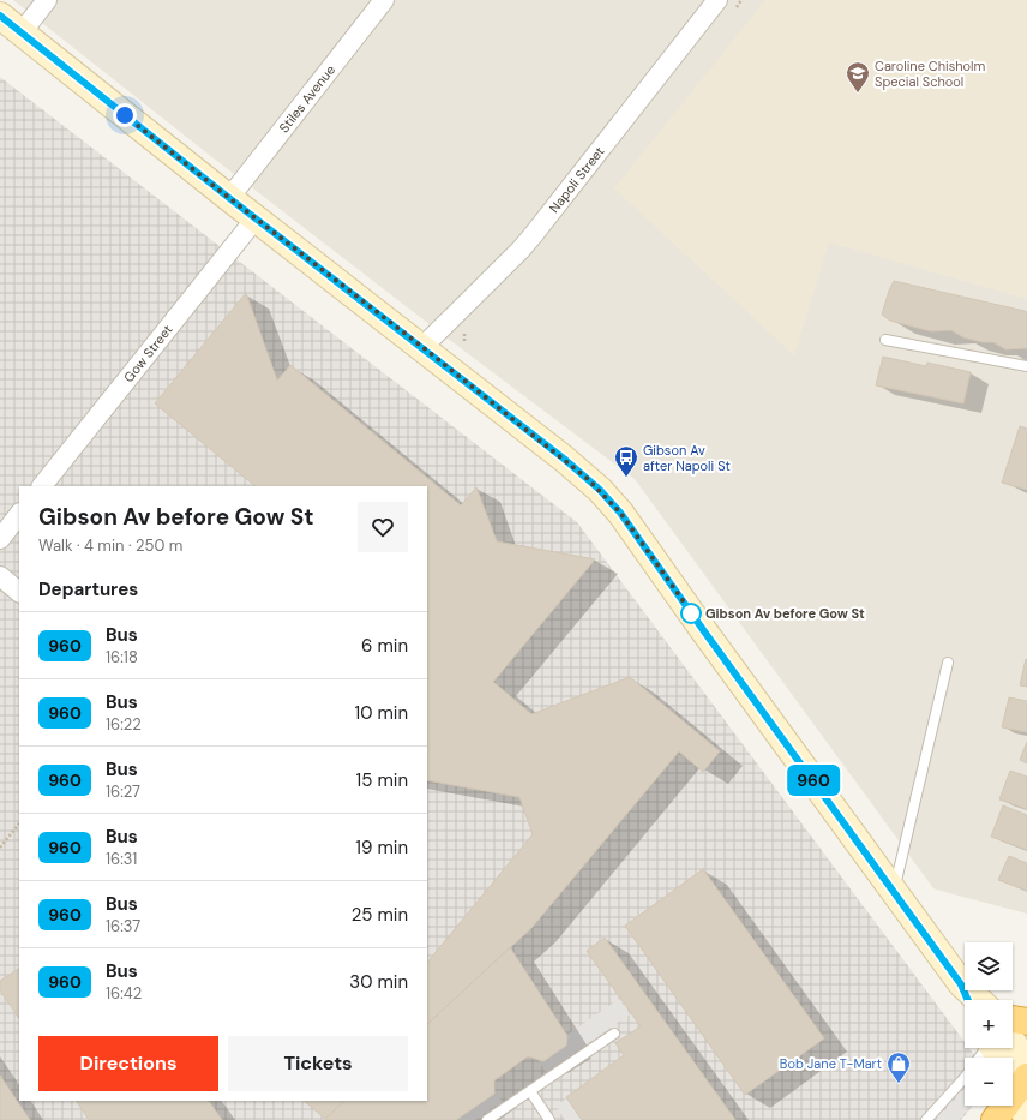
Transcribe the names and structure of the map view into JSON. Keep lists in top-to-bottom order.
{
  "streets": {
    "street": ["Stiles Avenue", "Napoli Street", "Gow Street"]
  },
  "places": {
    "school or university": ["Caroline Chisholm Special School"],
    "bus stop": ["Gibson Av after Napoli St"],
    "other": ["Gibson Av before Gow St"],
    "shop": ["Bob Jane T-Mart"]
  },
  "lines": ["bus line 960"],
  "page": {
    "on_map": "960",
    "heading": [
      ["Gibson Av before Gow St", "Walk · 4 min · 250 m"],
      "Departures"
    ],
    "list": [
      {
        "mark": "960",
        "name": "Bus",
        "note": "16:18",
        "value": "6 min"
      },
      {
        "mark": "960",
        "name": "Bus",
        "note": "16:22",
        "value": "10 min"
      },
      {
        "mark": "960",
        "name": "Bus",
        "note": "16:27",
        "value": "15 min"
      },
      {
        "mark": "960",
        "name": "Bus",
        "note": "16:31",
        "value": "19 min"
      },
      {
        "mark": "960",
        "name": "Bus",
        "note": "16:37",
        "value": "25 min"
      },
      {
        "mark": "960",
        "name": "Bus",
        "note": "16:42",
        "value": "30 min"
      }
    ],
    "map_buttons": ["+", "−"],
    "buttons": ["Directions", "Tickets"]
  }
}
